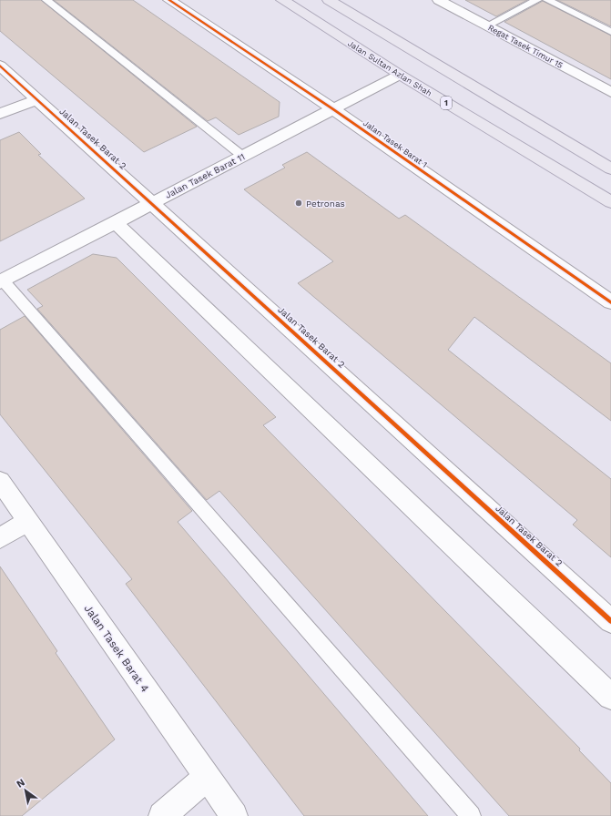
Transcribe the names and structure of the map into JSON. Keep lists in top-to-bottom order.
{
  "streets": {
    "main road": ["Jalan Sultan Azlan Shah", "1"],
    "street": [
      "Regat Tasek Timur 15",
      "Jalan Tasek Barat 2",
      "Jalan Tasek Barat 1",
      "Jalan Tasek Barat 11",
      "Jalan Tasek Barat 4"
    ]
  },
  "crossings": [
    ["Jalan Sultan Azlan Shah", "Jalan Tasek Barat 11"],
    ["Jalan Tasek Barat 2", "Jalan Tasek Barat 11"],
    ["Jalan Tasek Barat 1", "Jalan Tasek Barat 11"]
  ],
  "places": ["Petronas"],
  "north": "top left"
}
